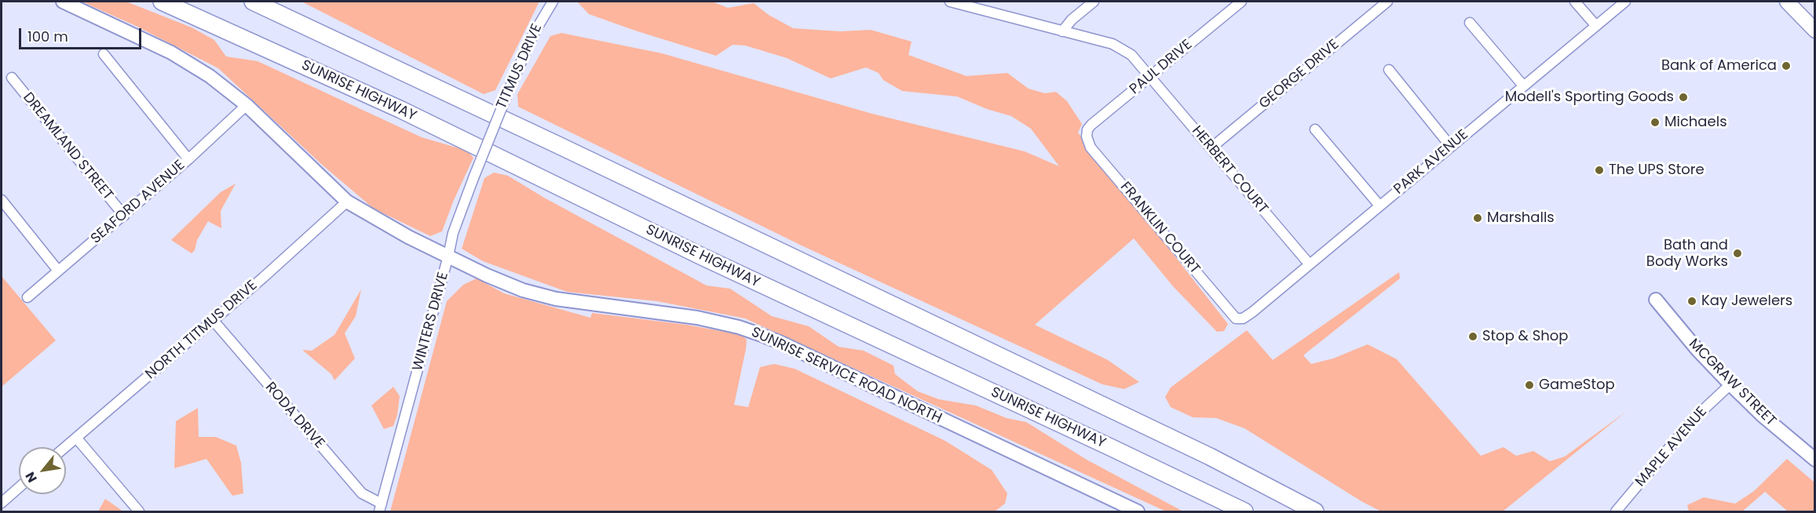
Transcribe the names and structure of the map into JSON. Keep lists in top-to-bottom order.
{
  "streets": {
    "highway": ["SUNRISE HIGHWAY"],
    "street": [
      "TITMUS DRIVE",
      "PAUL DRIVE",
      "GEORGE DRIVE",
      "DREAMLAND STREET",
      "PARK AVENUE",
      "HERBERT COURT",
      "SEAFORD AVENUE",
      "FRANKLIN COURT",
      "WINTERS DRIVE",
      "NORTH TITMUS DRIVE",
      "SUNRISE SERVICE ROAD NORTH",
      "MCGRAW STREET",
      "RODA DRIVE",
      "MAPLE AVENUE"
    ]
  },
  "crossings": [
    ["TITMUS DRIVE", "WINTERS DRIVE"],
    ["PAUL DRIVE", "HERBERT COURT"],
    ["PAUL DRIVE", "FRANKLIN COURT"],
    ["GEORGE DRIVE", "HERBERT COURT"],
    ["DREAMLAND STREET", "SEAFORD AVENUE"],
    ["PARK AVENUE", "HERBERT COURT"],
    ["PARK AVENUE", "FRANKLIN COURT"],
    ["SEAFORD AVENUE", "SUNRISE SERVICE ROAD NORTH"],
    ["WINTERS DRIVE", "SUNRISE SERVICE ROAD NORTH"],
    ["WINTERS DRIVE", "RODA DRIVE"],
    ["NORTH TITMUS DRIVE", "SUNRISE SERVICE ROAD NORTH"],
    ["NORTH TITMUS DRIVE", "RODA DRIVE"],
    ["MCGRAW STREET", "MAPLE AVENUE"]
  ],
  "places": [
    "Bank of America",
    "Modell's Sporting Goods",
    "Michaels",
    "The UPS Store",
    "Marshalls",
    "Bath and Body Works",
    "Kay Jewelers",
    "Stop & Shop",
    "GameStop"
  ],
  "scale_bar": "100 m",
  "north": "bottom left"
}
